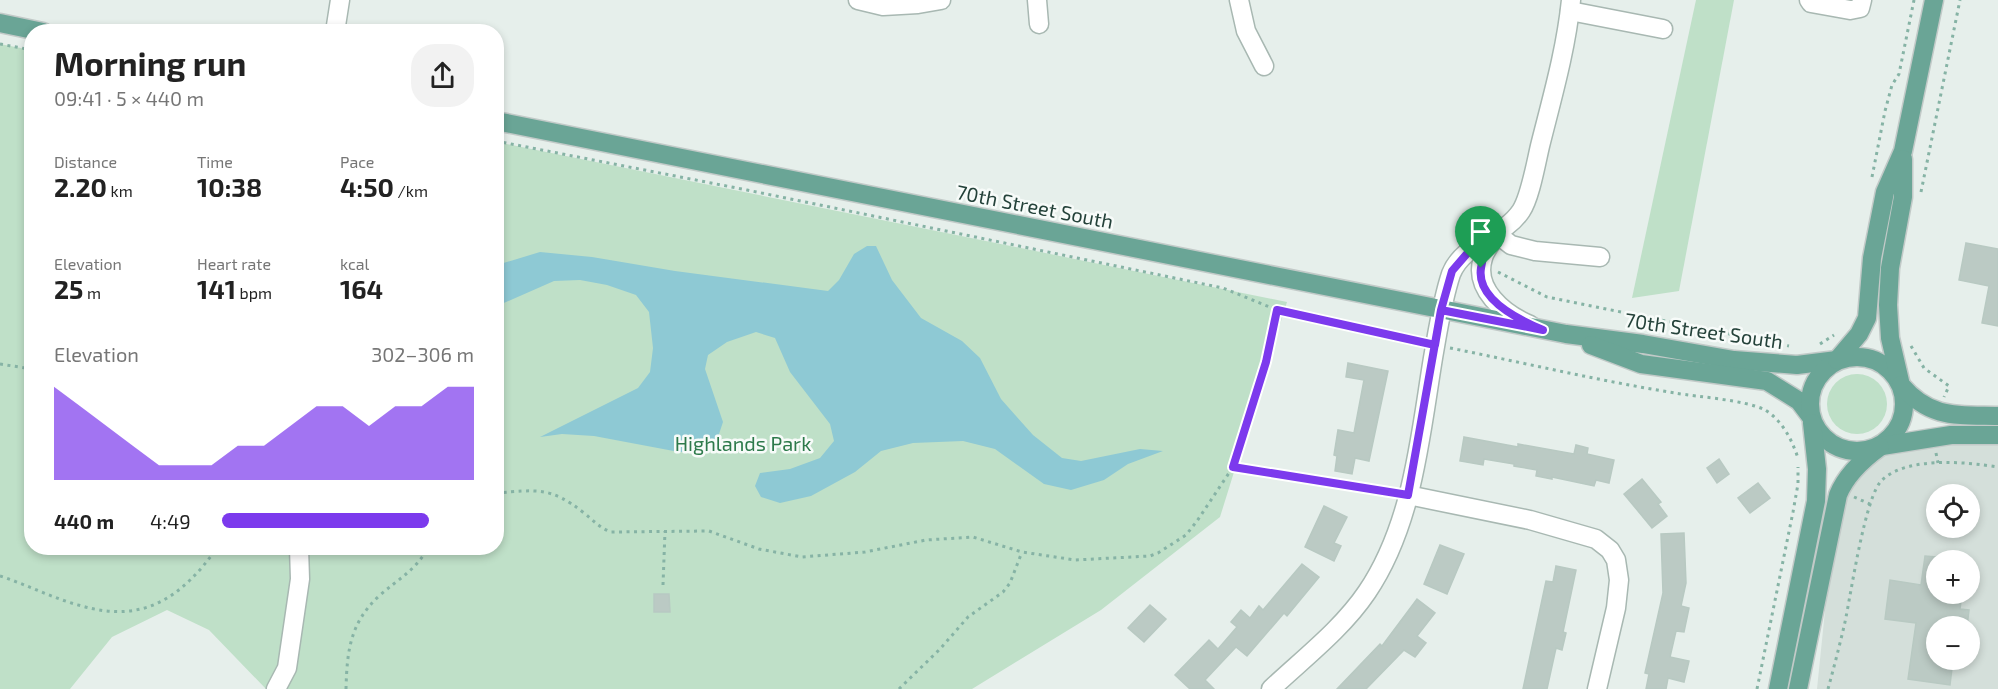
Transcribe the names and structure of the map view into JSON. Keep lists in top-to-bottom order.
{
  "streets": {
    "main road": ["70th Street South"]
  },
  "parks": ["Highlands Park"],
  "page": {
    "heading": ["Morning run", "09:41 · 5 × 440 m"],
    "stats": [
      ["Distance", "2.20 km"],
      ["Time", "10:38"],
      ["Pace", "4:50 /km"],
      ["Elevation", "25 m"],
      ["Heart rate", "141 bpm"],
      ["kcal", "164"]
    ],
    "chart": ["Elevation", "302–306 m"],
    "map_buttons": ["+", "−"],
    "list": [
      {
        "name": "440 m",
        "note": "4:49"
      }
    ]
  }
}
